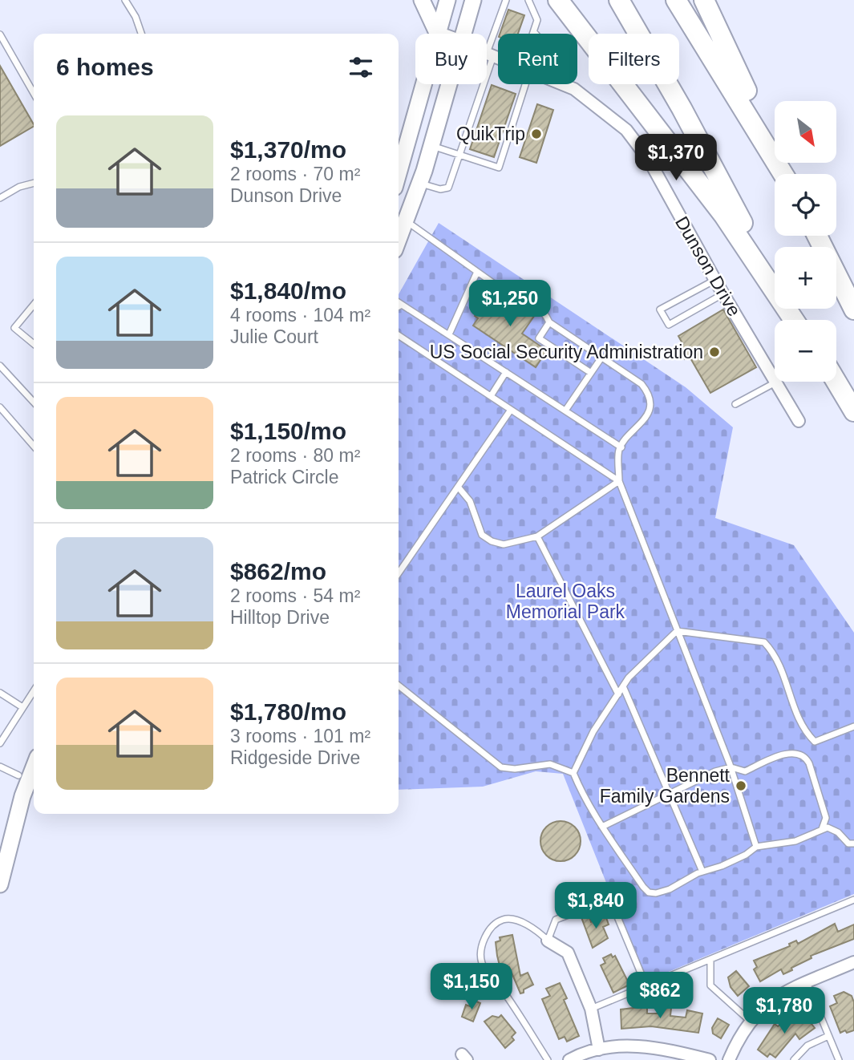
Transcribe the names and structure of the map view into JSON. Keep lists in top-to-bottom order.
{
  "streets": {
    "street": ["Dunson Drive"]
  },
  "parks": ["Laurel Oaks Memorial Park"],
  "places": ["QuikTrip", "US Social Security Administration", "Bennett Family Gardens"],
  "north": "bottom right",
  "page": {
    "chip": ["Buy", "Rent", "Filters"],
    "heading": "6 homes",
    "map_buttons": ["+", "−"],
    "list": [
      {
        "name": "$1,370/mo",
        "note": "2 rooms · 70 m² · Dunson Drive"
      },
      {
        "name": "$1,840/mo",
        "note": "4 rooms · 104 m² · Julie Court"
      },
      {
        "name": "$1,150/mo",
        "note": "2 rooms · 80 m² · Patrick Circle"
      },
      {
        "name": "$862/mo",
        "note": "2 rooms · 54 m² · Hilltop Drive"
      },
      {
        "name": "$1,780/mo",
        "note": "3 rooms · 101 m² · Ridgeside Drive"
      }
    ],
    "price": [
      "$1,370",
      "$1,250",
      "$1,840",
      "$1,150",
      "$862",
      "$1,780"
    ]
  }
}
